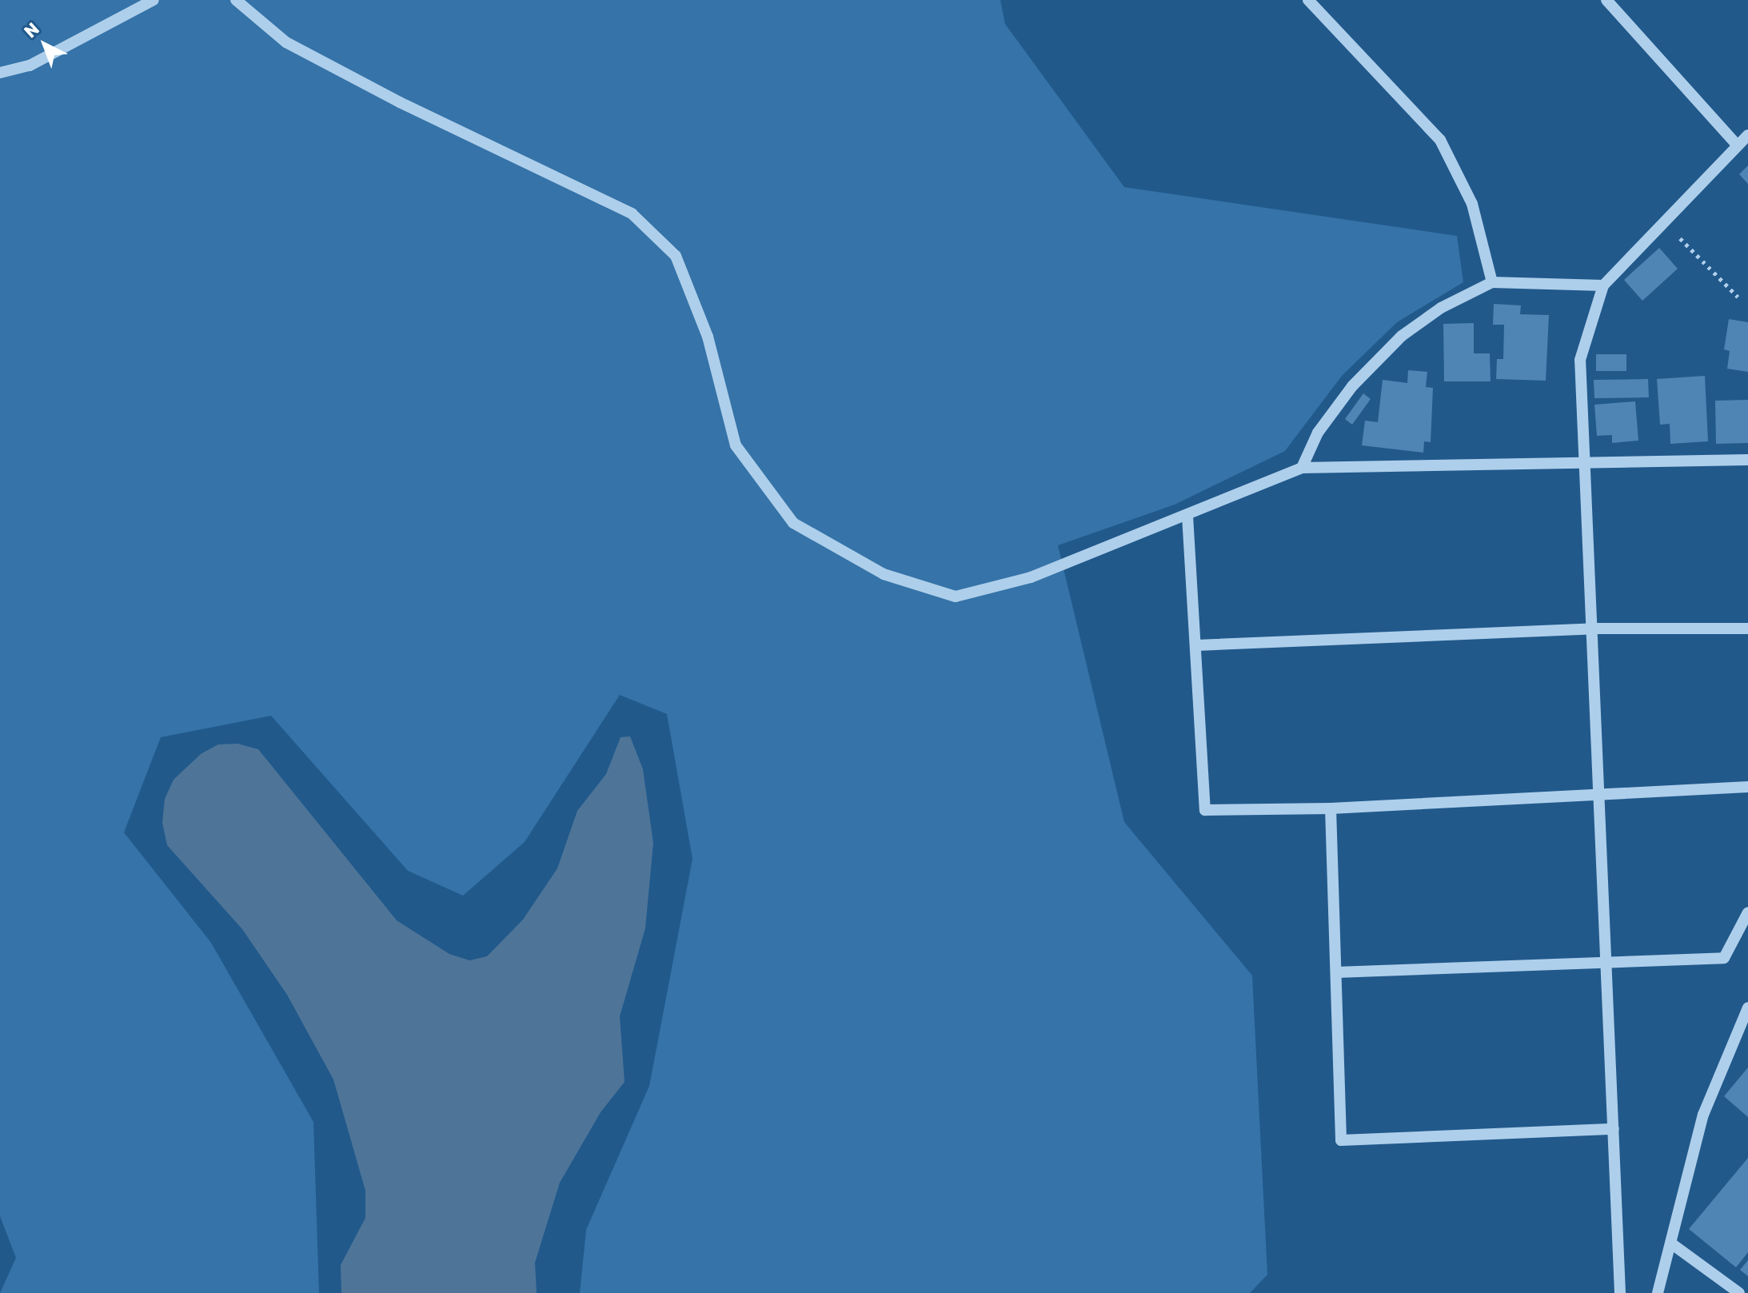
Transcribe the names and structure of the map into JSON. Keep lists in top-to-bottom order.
{
  "north": "top left"
}
